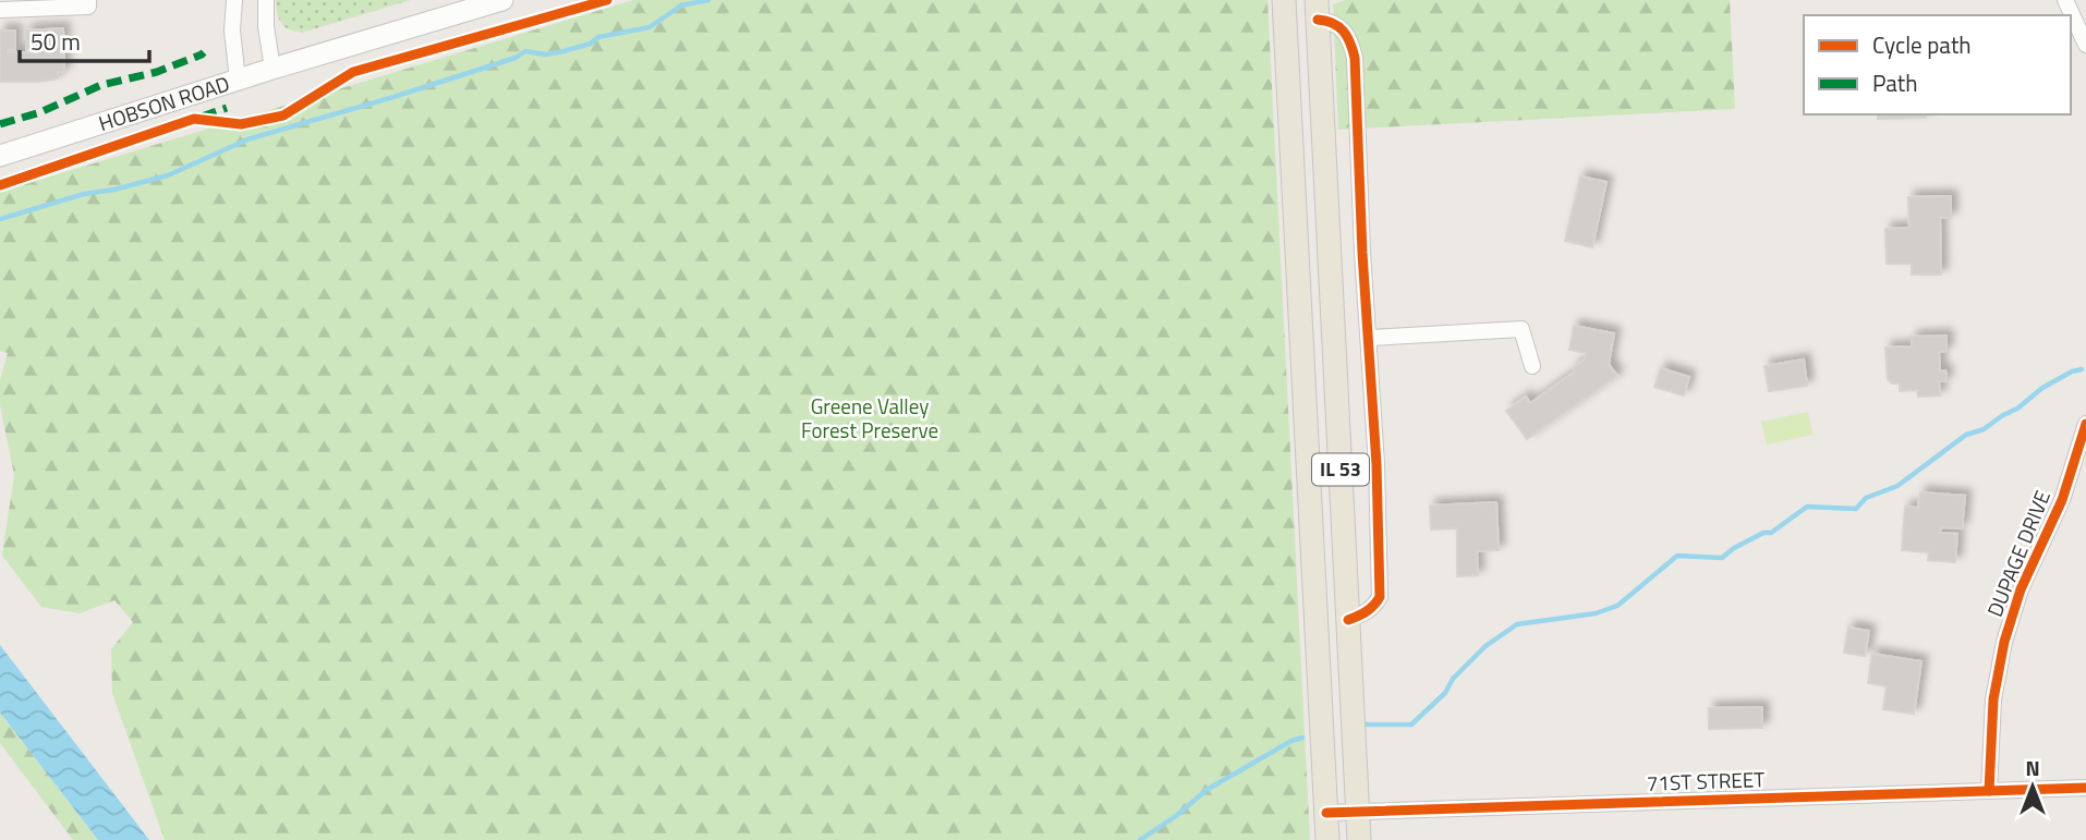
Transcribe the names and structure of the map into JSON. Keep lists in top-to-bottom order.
{
  "streets": {
    "main road": ["HOBSON ROAD", "IL 53"],
    "street": ["DUPAGE DRIVE", "71ST STREET"]
  },
  "crossings": [
    ["IL 53", "71ST STREET"],
    ["DUPAGE DRIVE", "71ST STREET"]
  ],
  "parks": ["Greene Valley Forest Preserve"],
  "legend": ["Cycle path", "Path"],
  "scale_bar": "50 m",
  "north": "top"
}
